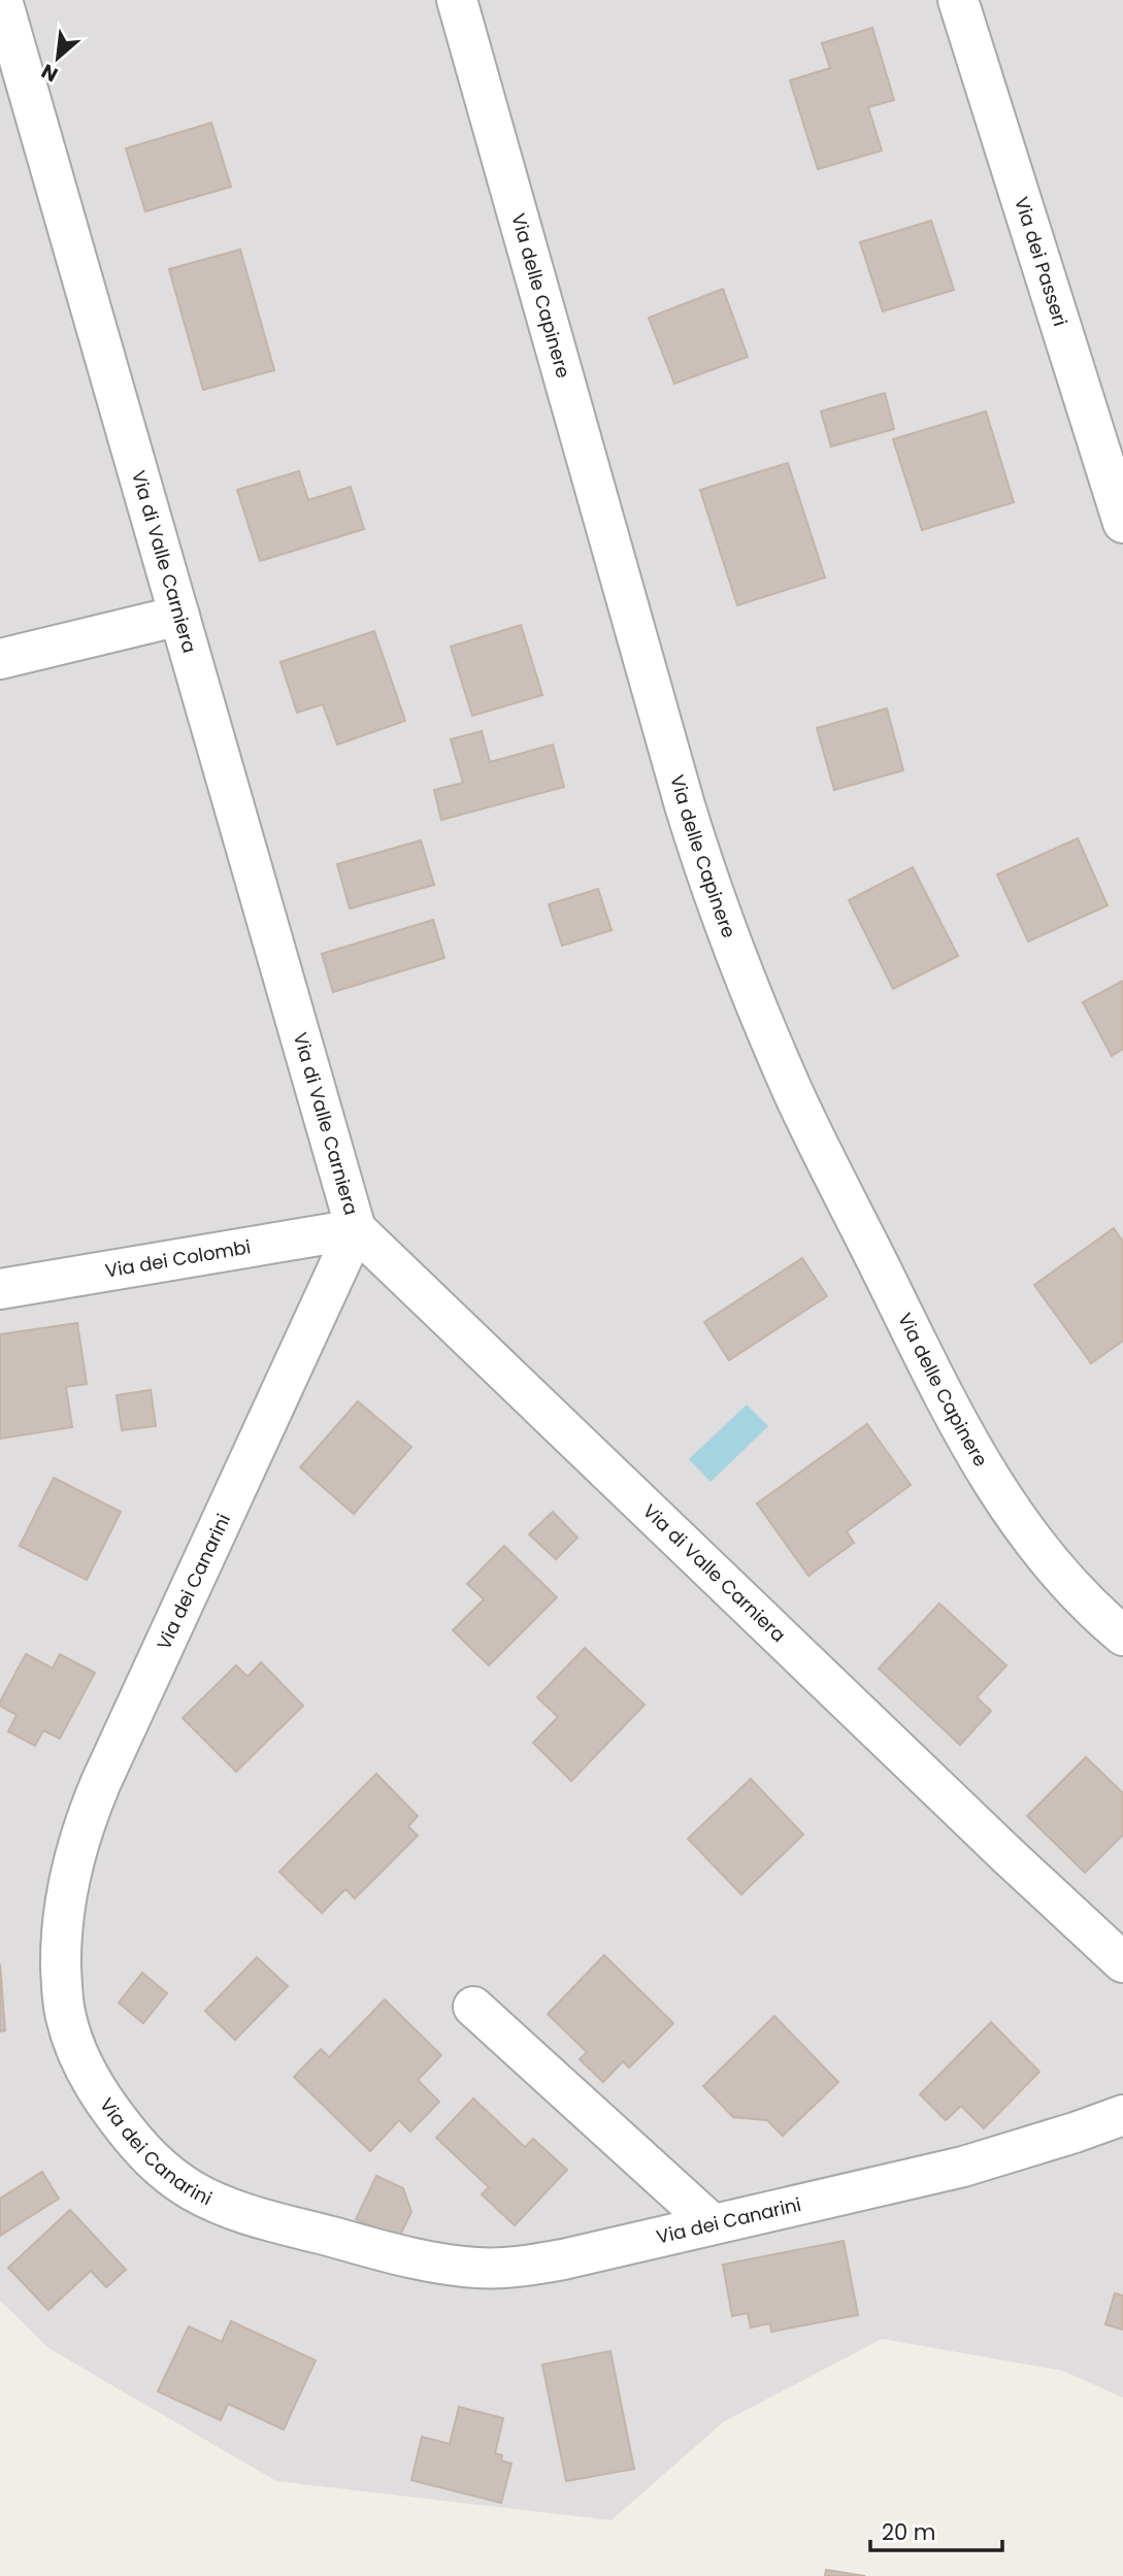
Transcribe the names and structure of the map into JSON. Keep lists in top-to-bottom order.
{
  "streets": {
    "street": [
      "Via dei Passeri",
      "Via delle Capinere",
      "Via di Valle Carniera",
      "Via dei Colombi",
      "Via dei Canarini"
    ]
  },
  "crossings": [
    ["Via di Valle Carniera", "Via dei Colombi"],
    ["Via di Valle Carniera", "Via dei Canarini"],
    ["Via dei Colombi", "Via dei Canarini"]
  ],
  "scale_bar": "20 m",
  "north": "bottom left"
}
